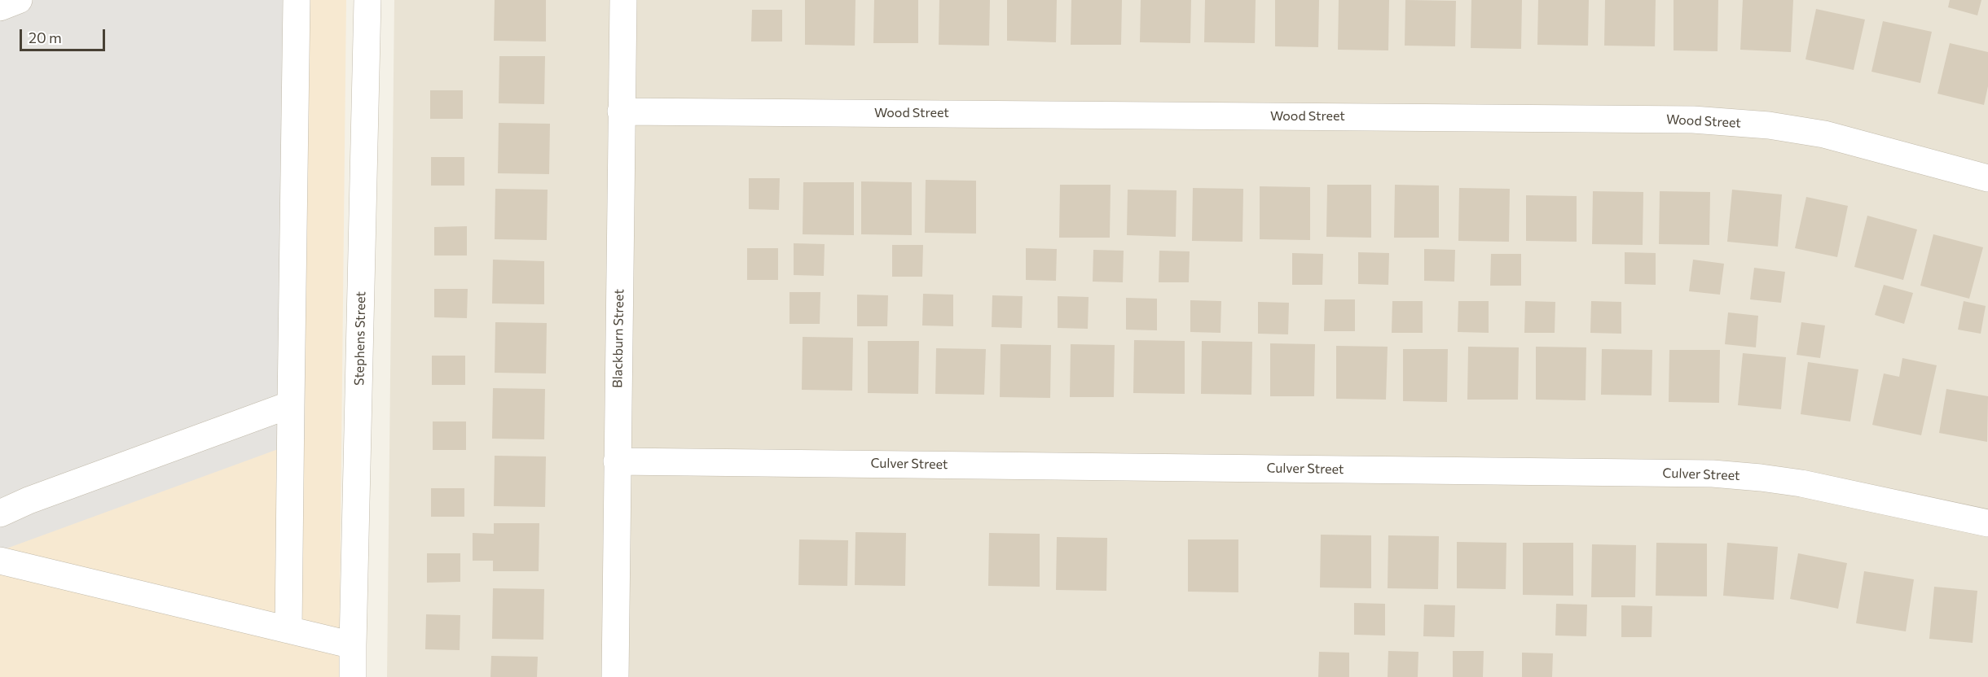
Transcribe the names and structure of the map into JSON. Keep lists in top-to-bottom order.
{
  "streets": {
    "street": [
      "Wood Street",
      "Stephens Street",
      "Blackburn Street",
      "Culver Street"
    ]
  },
  "crossings": [
    ["Wood Street", "Blackburn Street"],
    ["Blackburn Street", "Culver Street"]
  ],
  "scale_bar": "20 m"
}
